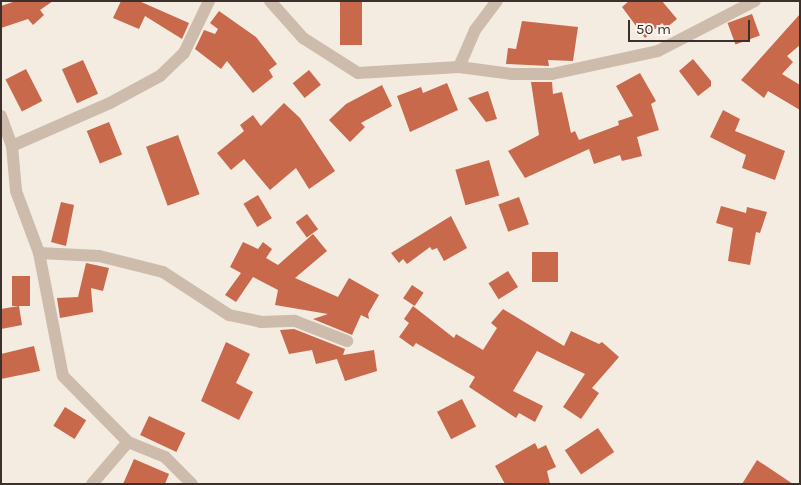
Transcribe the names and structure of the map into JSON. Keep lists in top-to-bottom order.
{
  "scale_bar": "50 m"
}
